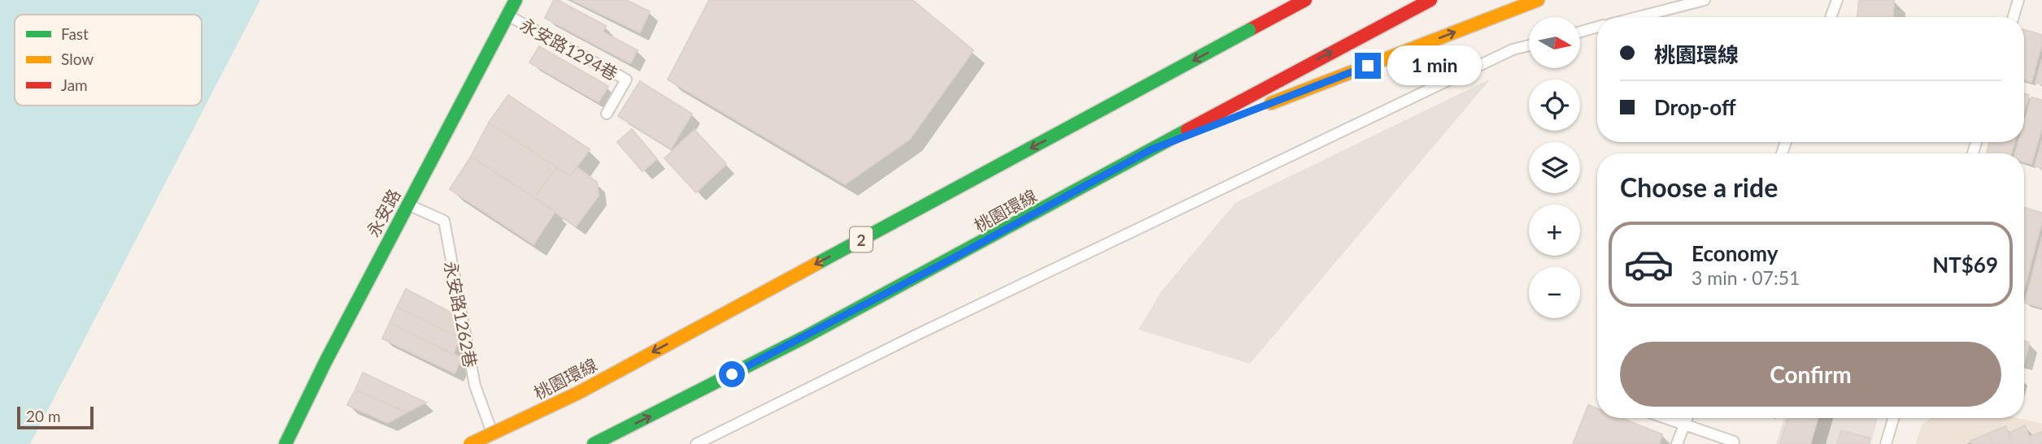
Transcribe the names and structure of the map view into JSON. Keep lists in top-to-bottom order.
{
  "streets": {
    "main road": ["桃園環線", "永安路", "2"],
    "lane": ["永安路1294巷", "永安路1262巷"]
  },
  "crossings": [
    ["永安路1294巷", "永安路"],
    ["永安路", "永安路1262巷"]
  ],
  "legend": ["Fast", "Slow", "Jam"],
  "scale_bar": "20 m",
  "north": "right",
  "page": {
    "map_buttons": ["+", "−"],
    "banner": ["桃園環線", "Drop-off"],
    "bubble": "1 min",
    "heading": "Choose a ride",
    "list": [
      {
        "name": "Economy",
        "note": "3 min · 07:51",
        "value": "NT$69"
      }
    ],
    "buttons": "Confirm",
    "scale": "20 m"
  }
}
